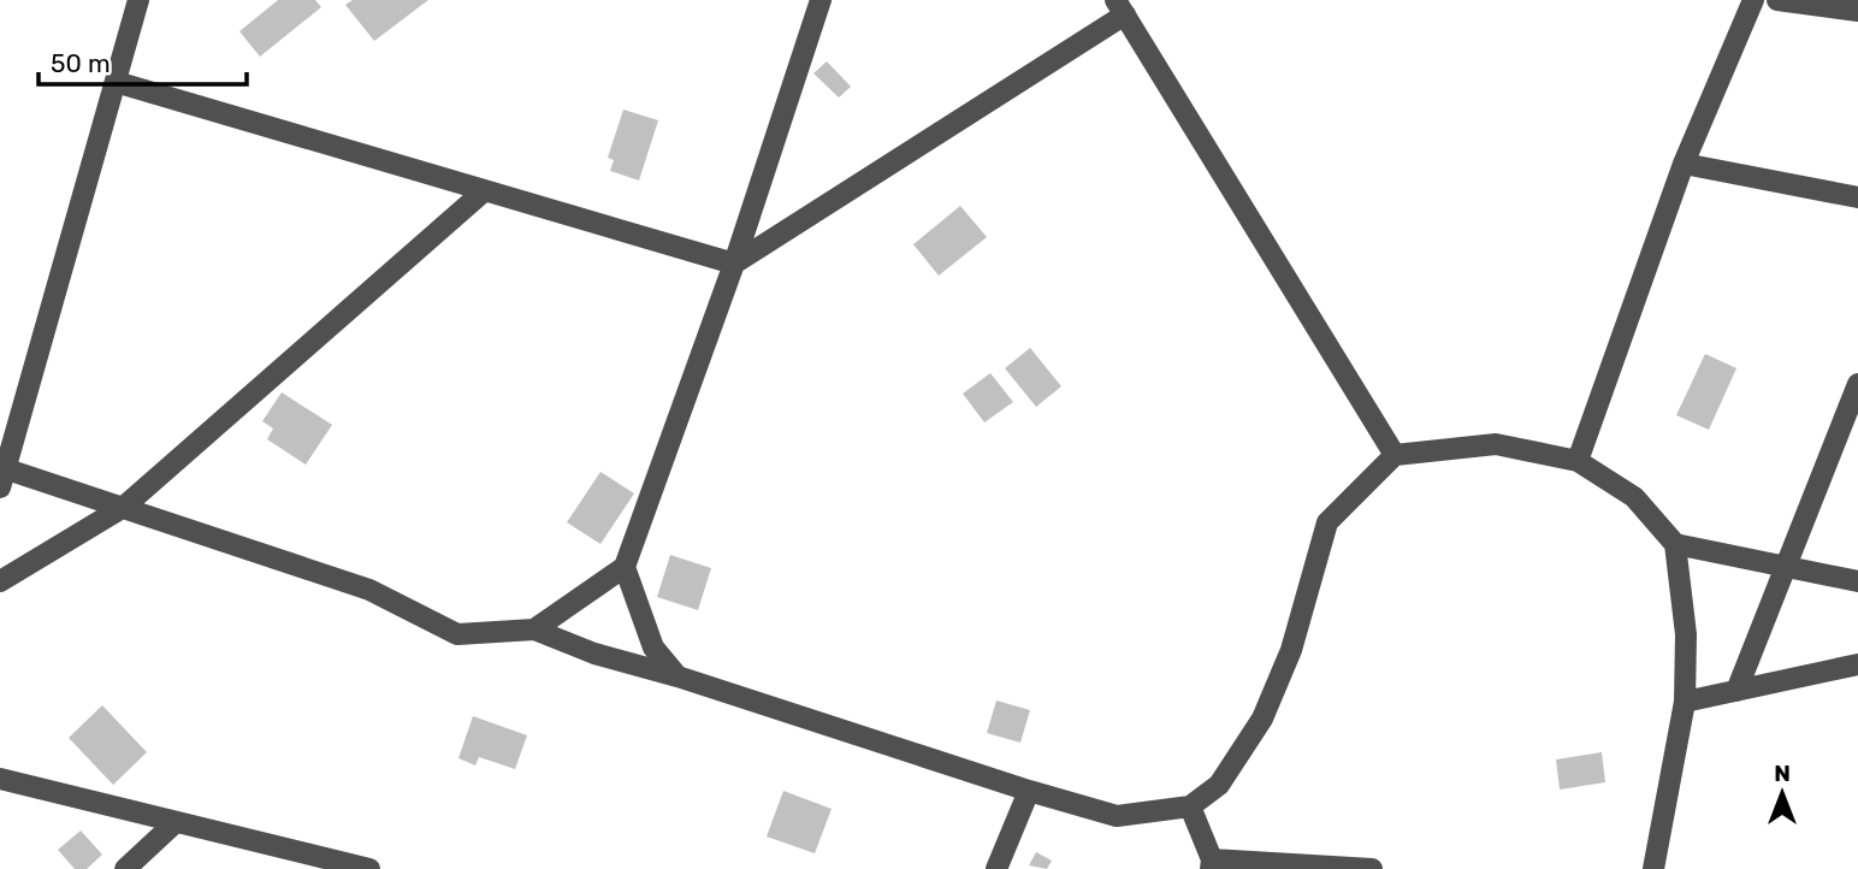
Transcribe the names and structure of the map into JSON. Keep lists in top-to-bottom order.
{
  "scale_bar": "50 m",
  "north": "top"
}
